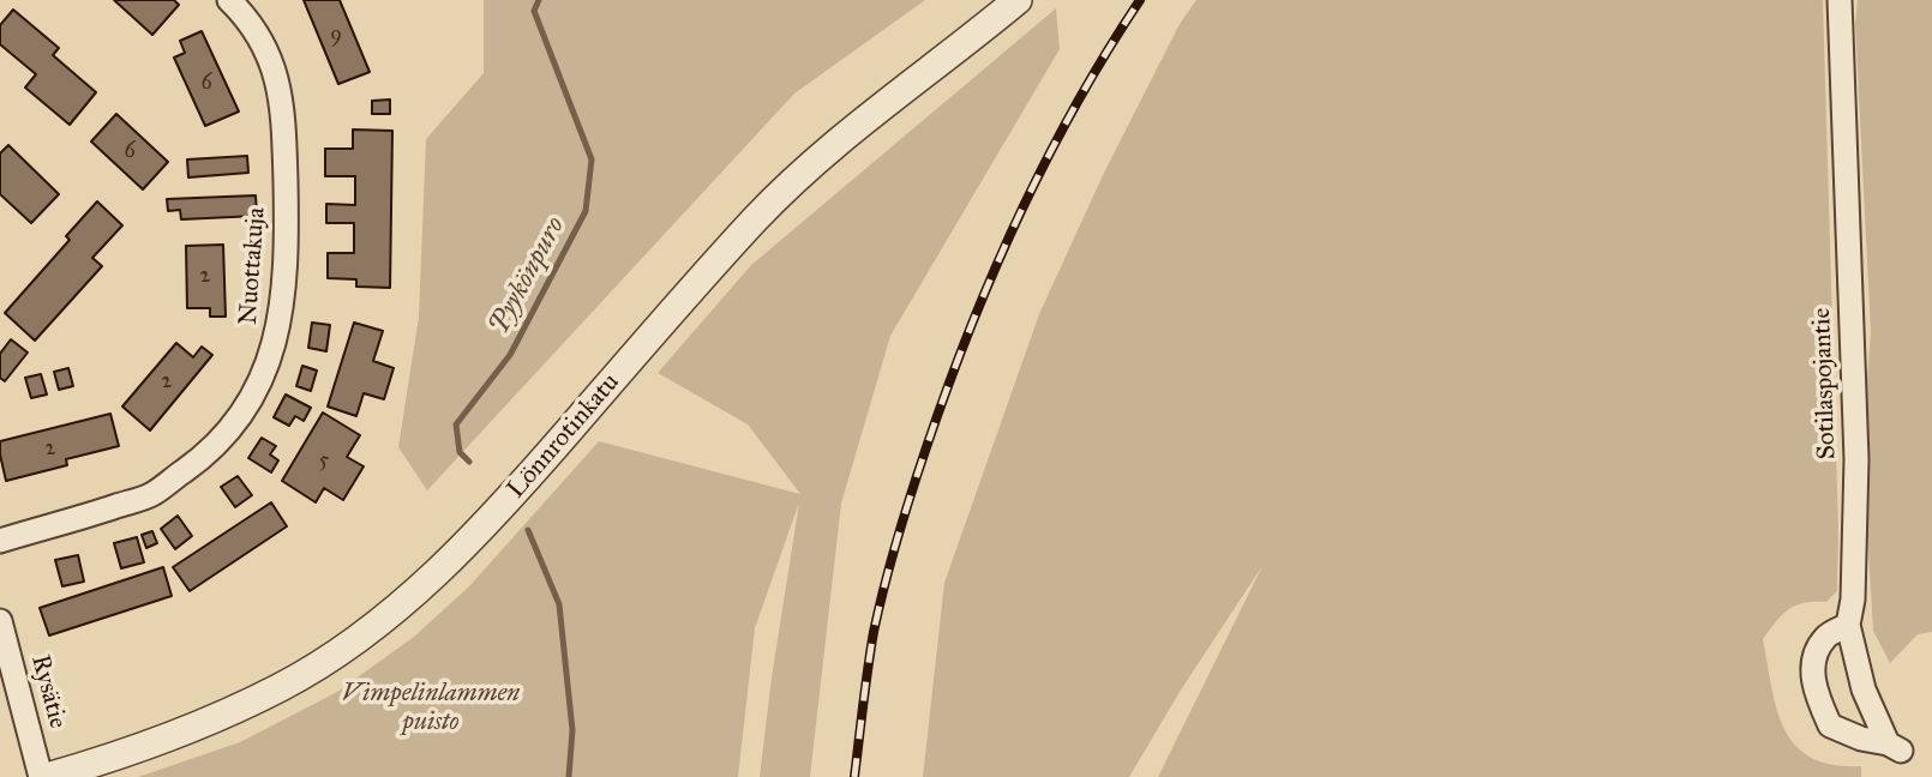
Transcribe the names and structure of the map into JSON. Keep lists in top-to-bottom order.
{
  "streets": {
    "street": [
      "Nuottakuja",
      "Sotilaspojantie",
      "Lönnrotinkatu",
      "Rysätie"
    ]
  },
  "crossings": [
    ["Lönnrotinkatu", "Rysätie"]
  ],
  "water": ["Pyykönpuro"],
  "parks": ["Vimpelinlammen puisto"],
  "house_numbers": [
    "9",
    "6",
    "6",
    "2",
    "2",
    "2",
    "5"
  ]
}
